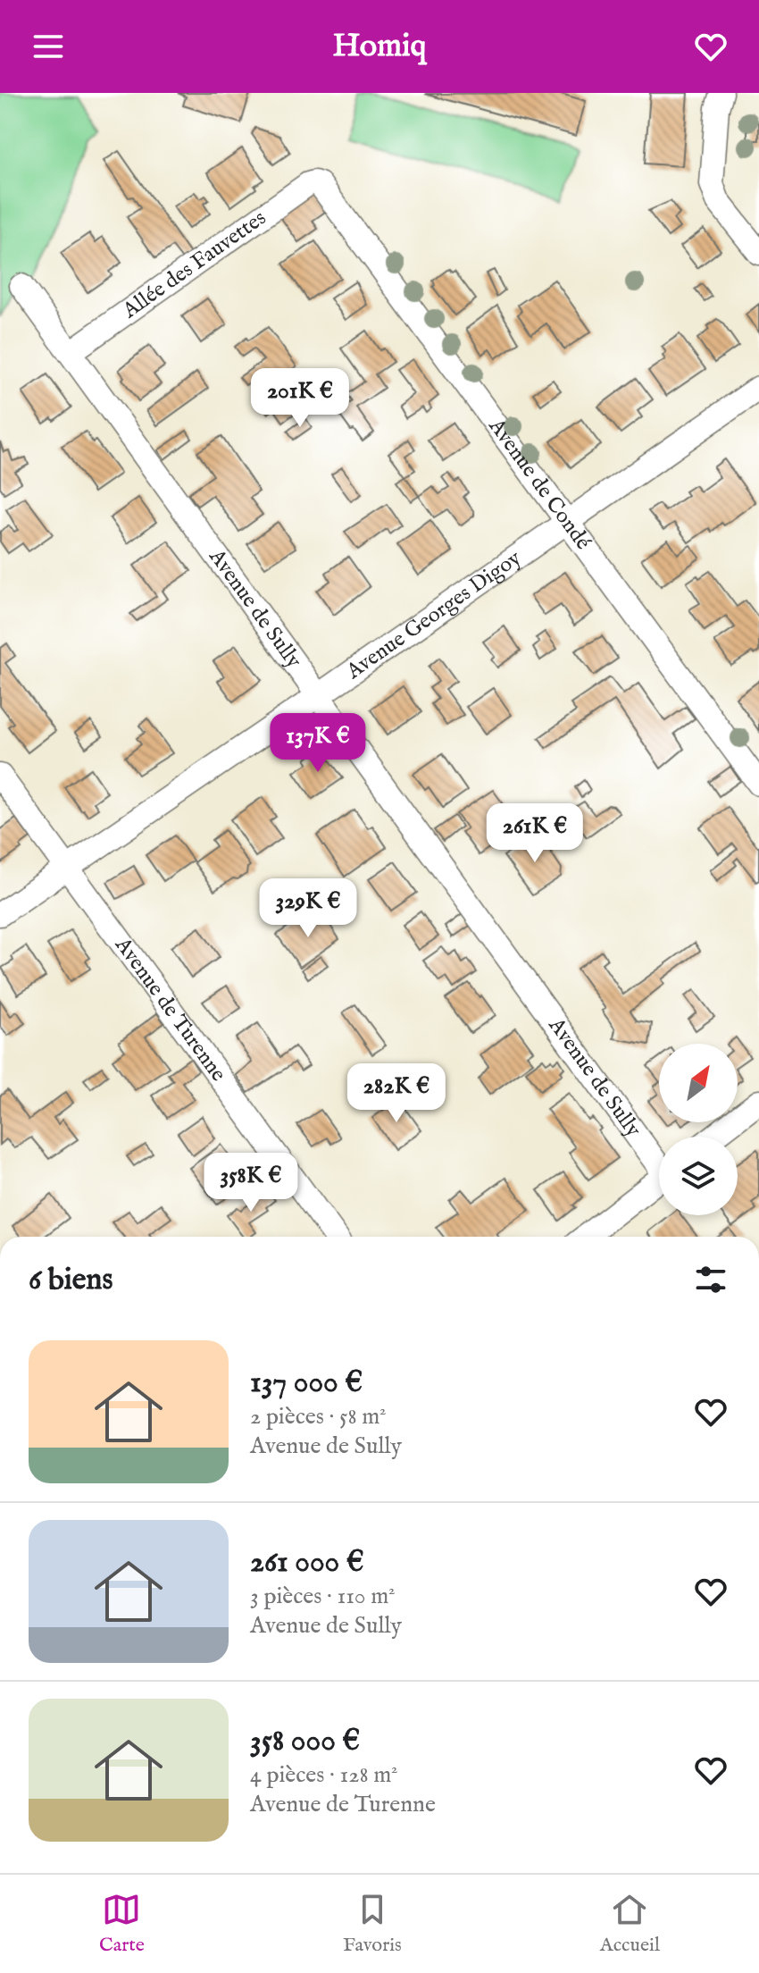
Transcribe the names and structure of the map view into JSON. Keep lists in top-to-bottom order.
{
  "streets": {
    "street": [
      "Allée des Fauvettes",
      "Avenue de Condé",
      "Avenue de Sully",
      "Avenue Georges Digoy",
      "Avenue de Turenne"
    ]
  },
  "crossings": [
    ["Allée des Fauvettes", "Avenue de Condé"],
    ["Allée des Fauvettes", "Avenue de Sully"],
    ["Avenue de Condé", "Avenue Georges Digoy"],
    ["Avenue de Sully", "Avenue Georges Digoy"],
    ["Avenue Georges Digoy", "Avenue de Turenne"]
  ],
  "north": "top right",
  "page": {
    "header": "Homiq",
    "price": [
      "201K €",
      "137K €",
      "261K €",
      "329K €",
      "282K €",
      "358K €"
    ],
    "heading": "6 biens",
    "list": [
      {
        "name": "137 000 €",
        "note": "2 pièces · 58 m² · Avenue de Sully"
      },
      {
        "name": "261 000 €",
        "note": "3 pièces · 110 m² · Avenue de Sully"
      },
      {
        "name": "358 000 €",
        "note": "4 pièces · 128 m² · Avenue de Turenne"
      }
    ],
    "tabs": ["Carte", "Favoris", "Accueil"]
  }
}
